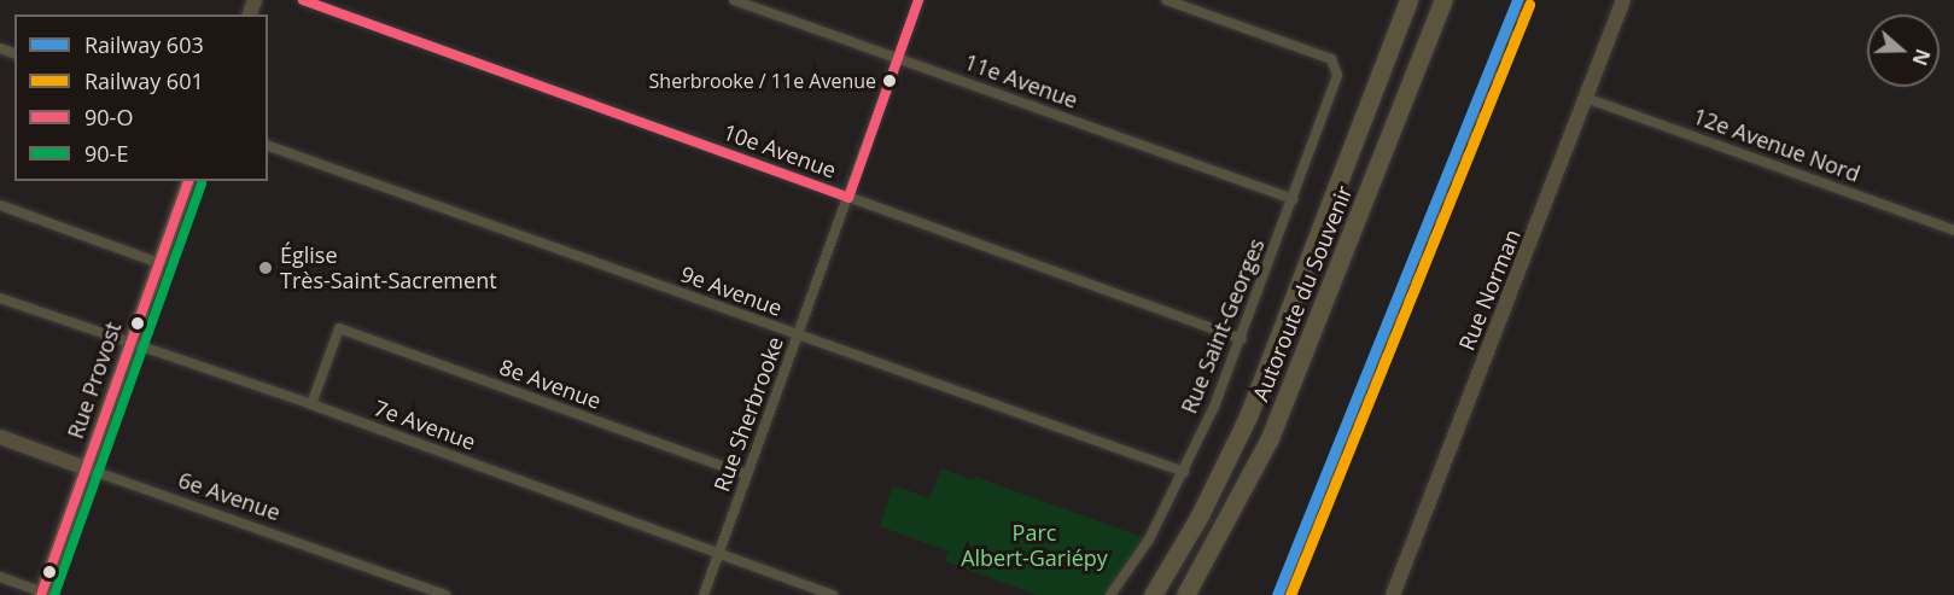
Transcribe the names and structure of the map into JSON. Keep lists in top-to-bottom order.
{
  "streets": {
    "highway": ["Autoroute du Souvenir"],
    "street": [
      "11e Avenue",
      "12e Avenue Nord",
      "10e Avenue",
      "Rue Norman",
      "9e Avenue",
      "Rue Saint-Georges",
      "Rue Provost",
      "8e Avenue",
      "Rue Sherbrooke",
      "7e Avenue",
      "6e Avenue"
    ]
  },
  "crossings": [
    ["11e Avenue", "Rue Saint-Georges"],
    ["11e Avenue", "Rue Sherbrooke"],
    ["12e Avenue Nord", "Rue Norman"],
    ["10e Avenue", "Rue Saint-Georges"],
    ["10e Avenue", "Rue Sherbrooke"],
    ["9e Avenue", "Rue Saint-Georges"],
    ["9e Avenue", "Rue Sherbrooke"],
    ["Rue Provost", "7e Avenue"],
    ["Rue Provost", "6e Avenue"],
    ["8e Avenue", "Rue Sherbrooke"],
    ["8e Avenue", "7e Avenue"],
    ["Rue Sherbrooke", "7e Avenue"]
  ],
  "parks": ["Parc Albert-Gariépy"],
  "places": ["Sherbrooke / 11e Avenue", "Église Très-Saint-Sacrement"],
  "lines": [
    "rail line 603",
    "transit line 90-O",
    "rail line 601",
    "transit line 90-E"
  ],
  "legend": [
    "Railway 603",
    "Railway 601",
    "90-O",
    "90-E"
  ],
  "north": "right"
}
